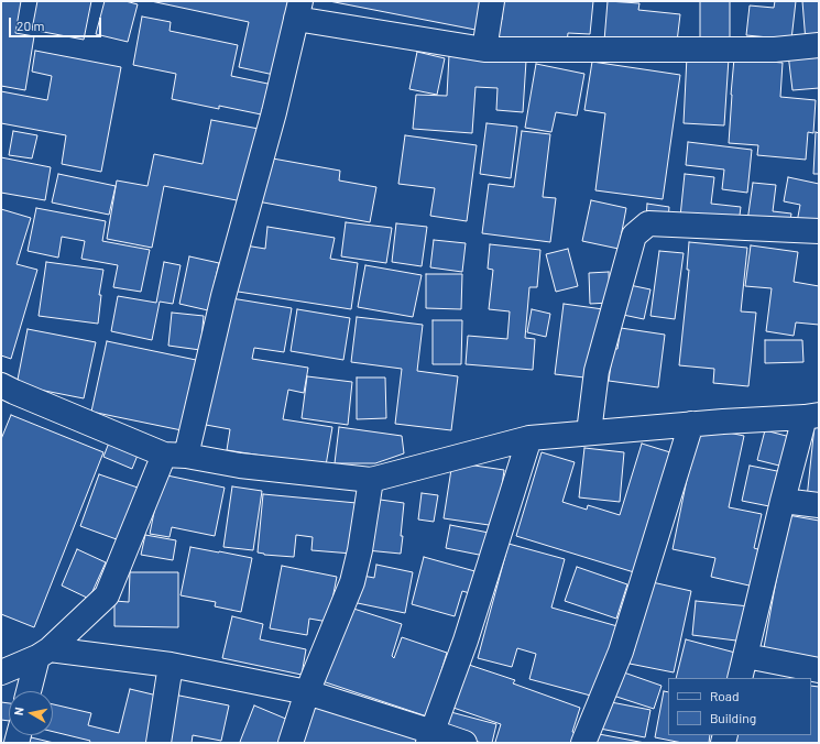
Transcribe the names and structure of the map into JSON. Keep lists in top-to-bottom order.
{
  "legend": ["Road", "Building"],
  "scale_bar": "20 m",
  "north": "left"
}
